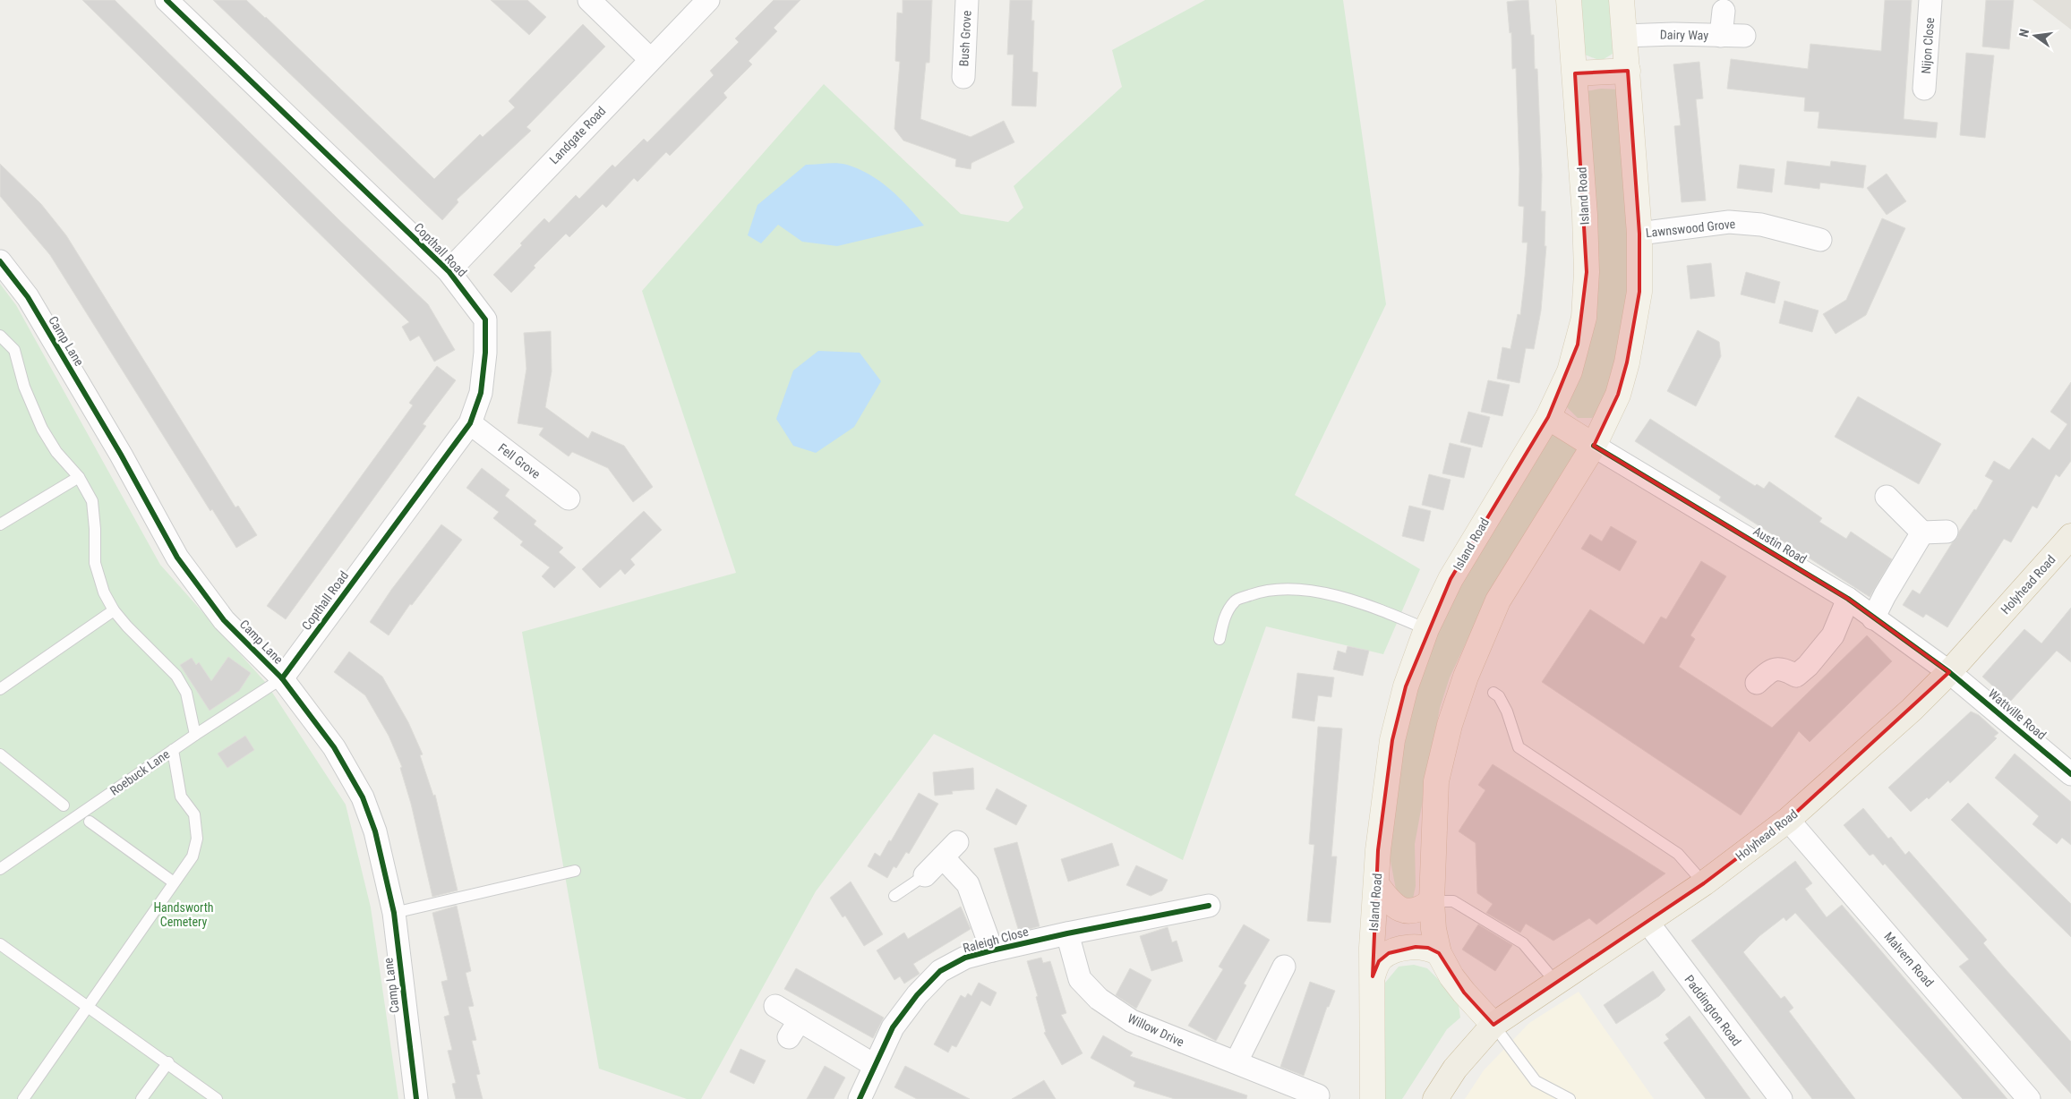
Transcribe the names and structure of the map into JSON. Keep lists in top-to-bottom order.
{
  "streets": {
    "highway": ["Holyhead Road"],
    "main road": ["Island Road"],
    "street": [
      "Dairy Way",
      "Bush Grove",
      "Nijon Close",
      "Landgate Road",
      "Lawnswood Grove",
      "Copthall Road",
      "Camp Lane",
      "Fell Grove",
      "Austin Road",
      "Wattville Road",
      "Raleigh Close",
      "Malvern Road",
      "Paddington Road",
      "Willow Drive"
    ],
    "lane": ["Roebuck Lane"]
  },
  "crossings": [
    ["Landgate Road", "Copthall Road"],
    ["Copthall Road", "Camp Lane"],
    ["Copthall Road", "Fell Grove"],
    ["Copthall Road", "Roebuck Lane"],
    ["Camp Lane", "Roebuck Lane"],
    ["Austin Road", "Holyhead Road"],
    ["Austin Road", "Wattville Road"],
    ["Holyhead Road", "Wattville Road"],
    ["Holyhead Road", "Malvern Road"],
    ["Holyhead Road", "Paddington Road"],
    ["Raleigh Close", "Willow Drive"]
  ],
  "parks": ["Handsworth Cemetery"],
  "north": "left"
}
